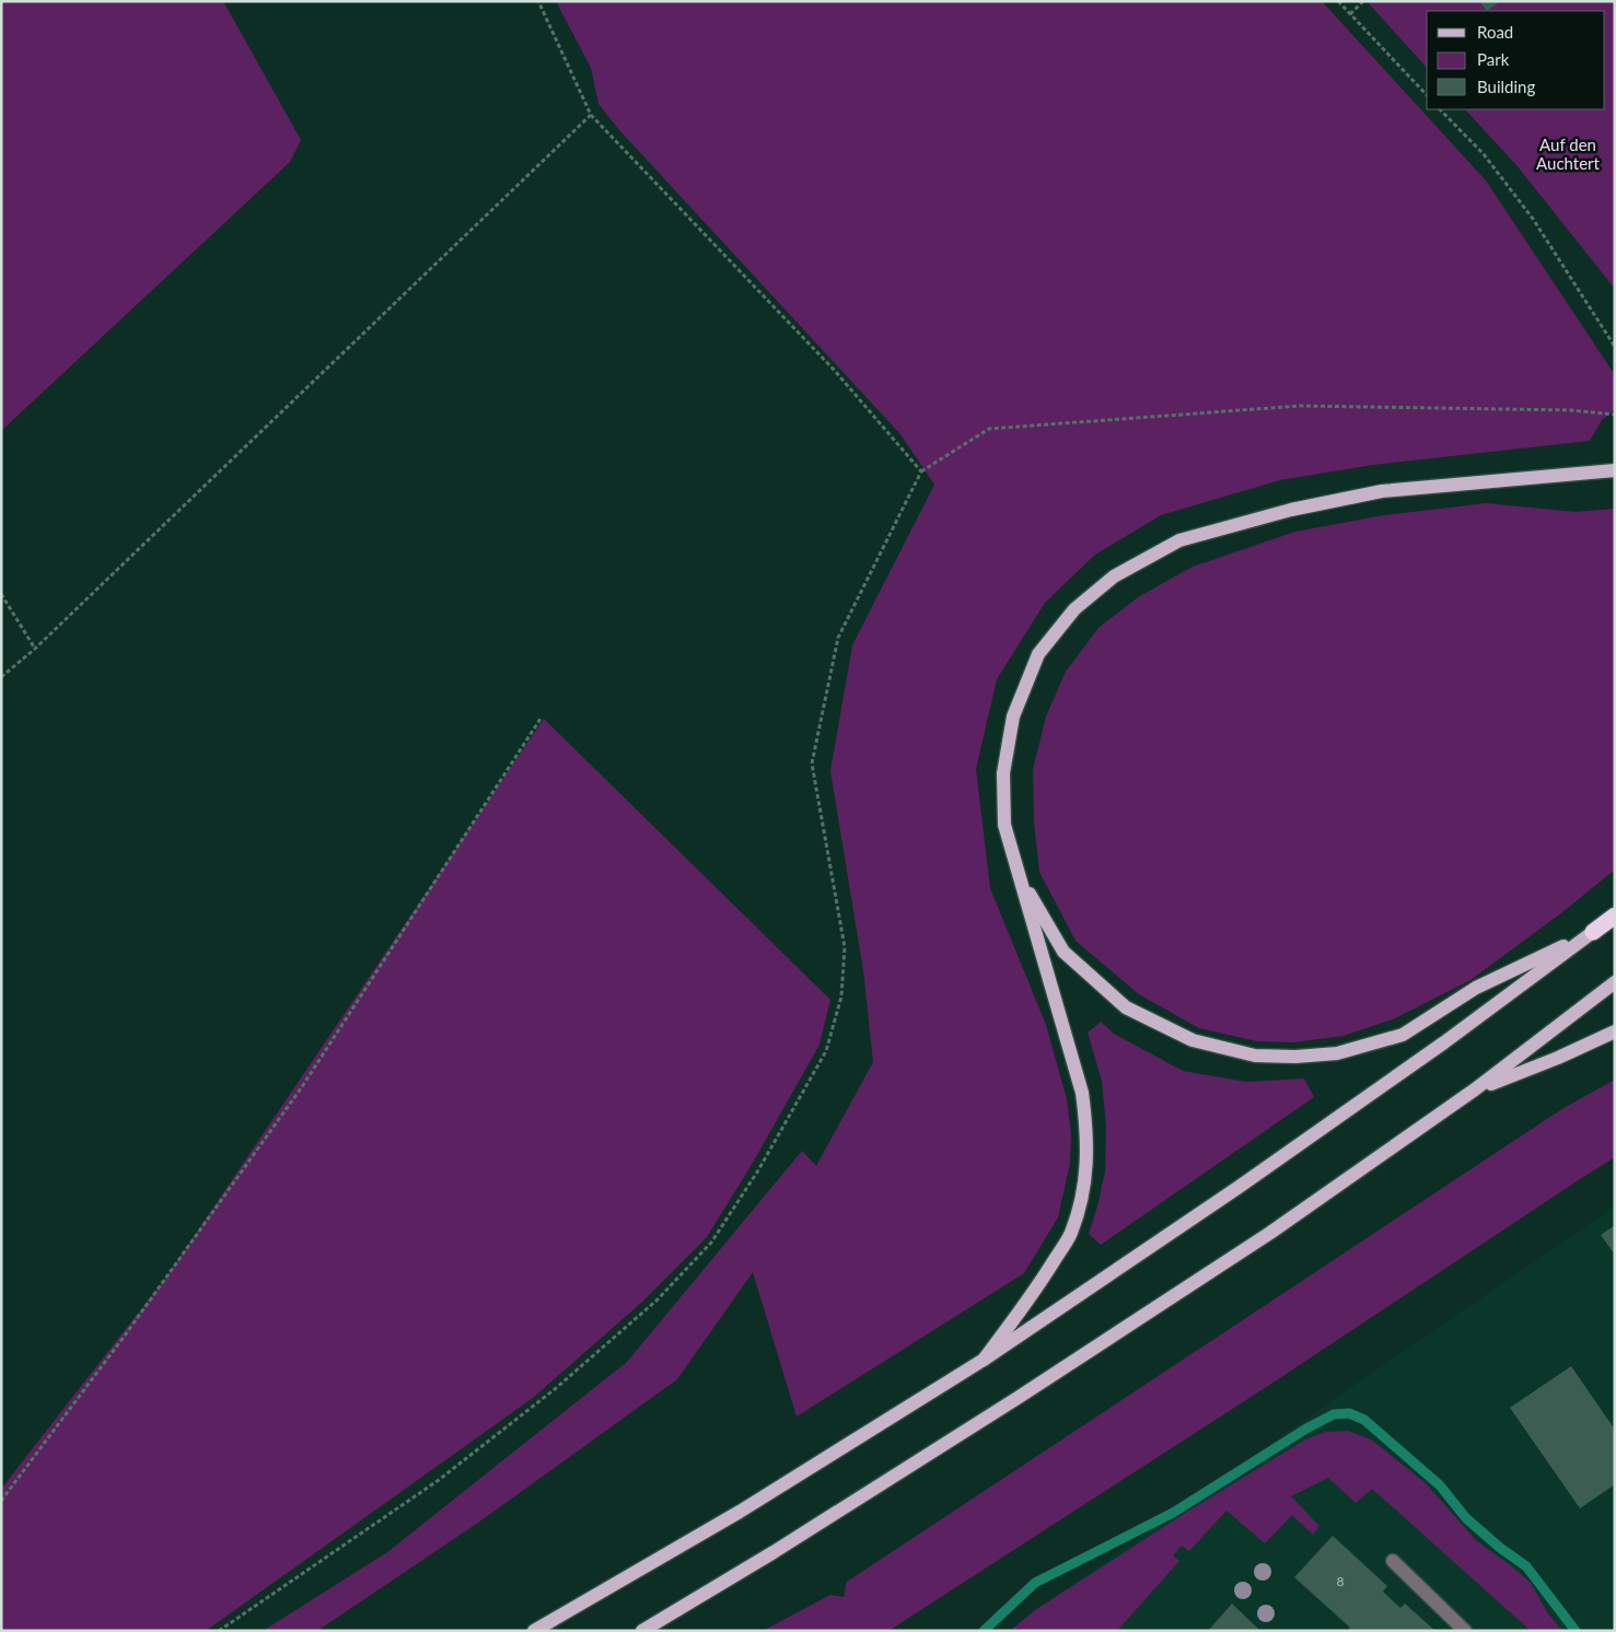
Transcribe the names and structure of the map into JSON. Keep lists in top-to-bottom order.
{
  "parks": ["Auf den Auchtert"],
  "house_numbers": ["8"],
  "legend": ["Road", "Park", "Building"]
}
